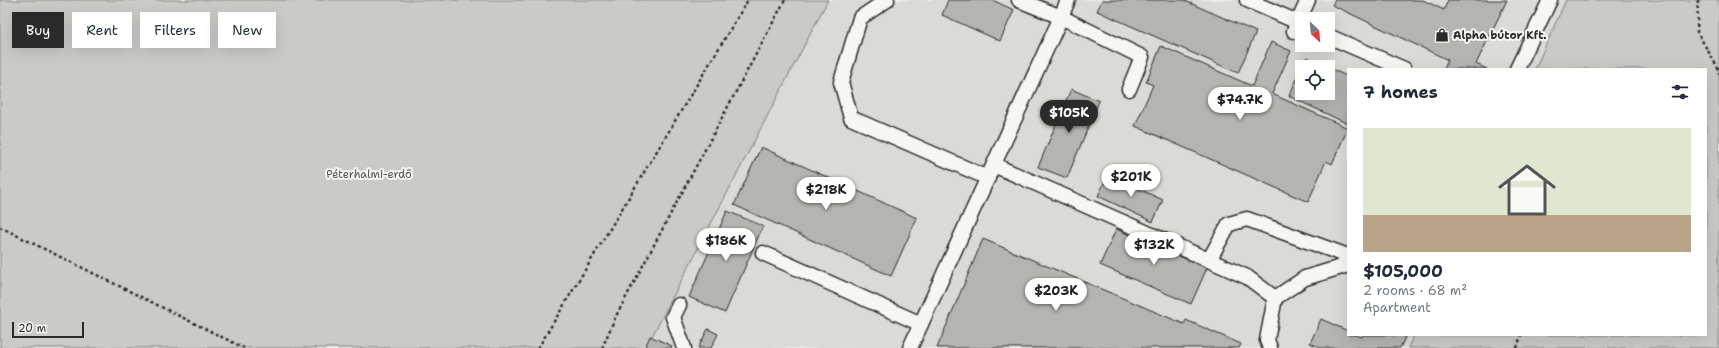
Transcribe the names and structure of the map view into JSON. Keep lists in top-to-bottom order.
{
  "parks": ["Péterhalmi-erdő"],
  "places": {
    "shop": ["Alpha bútor Kft."]
  },
  "scale_bar": "20 m",
  "north": "bottom right",
  "page": {
    "chip": [
      "Buy",
      "Rent",
      "Filters",
      "New"
    ],
    "heading": "7 homes",
    "price": [
      "$74.7K",
      "$105K",
      "$201K",
      "$218K",
      "$186K",
      "$132K",
      "$203K"
    ],
    "list": [
      {
        "name": "$105,000",
        "note": "2 rooms · 68 m² · Apartment"
      }
    ],
    "scale": "20 m"
  }
}
